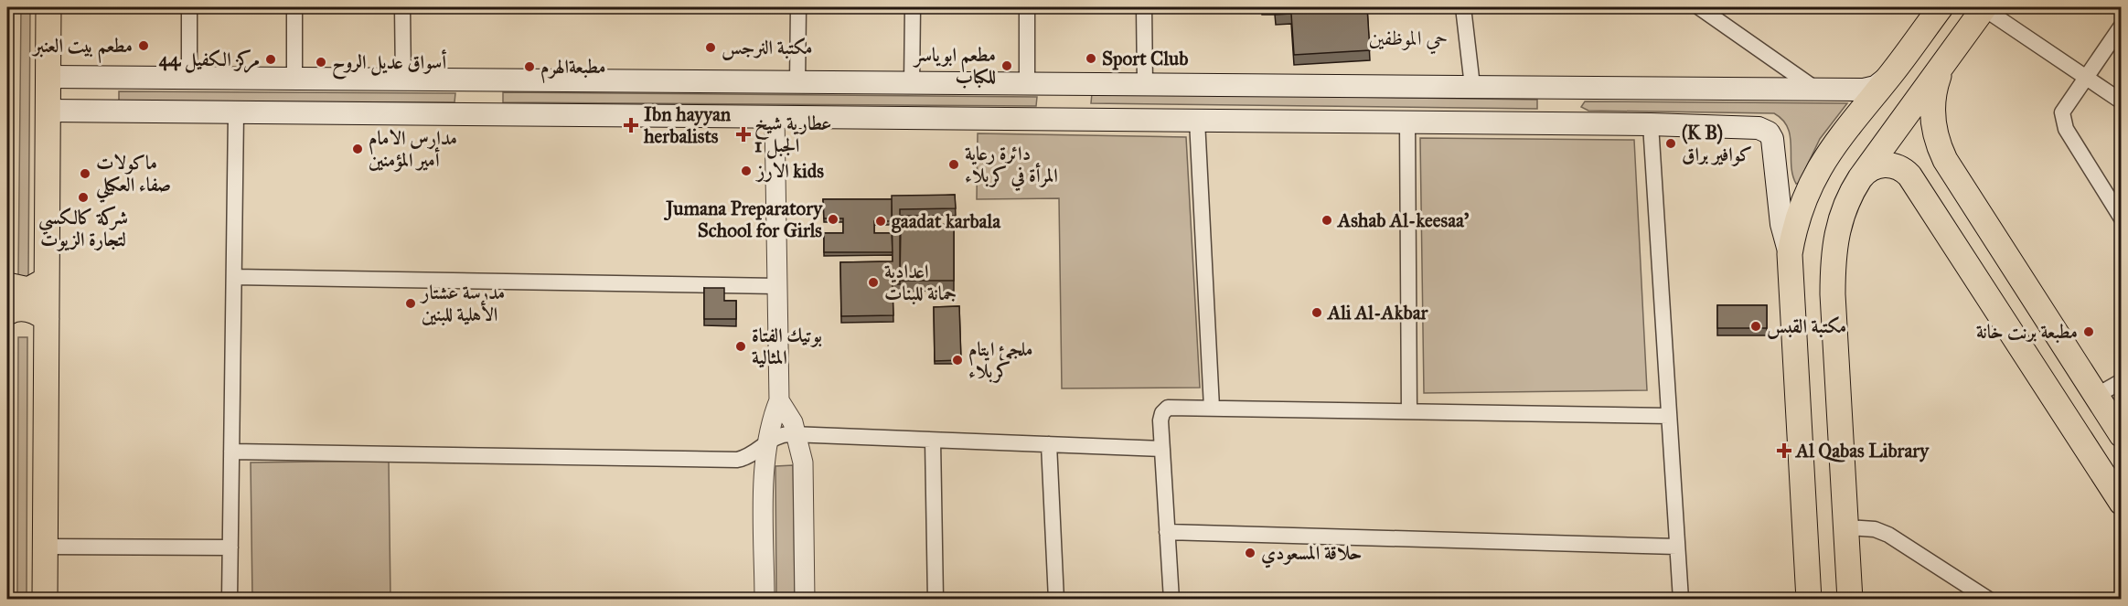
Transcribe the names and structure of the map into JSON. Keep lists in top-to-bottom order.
{
  "districts": ["حي الموظفين"],
  "places": {
    "other": [
      "مطعم بيت العنبر",
      "مكتبة النرجس",
      "Sport Club",
      "مركز الكفيل 44",
      "أسواق عديل الروح",
      "مطعم ابوياسر للكباب",
      "مطبعةالهرم",
      "(K B) كوافير براق",
      "مدارس الامام أمير المؤمنين",
      "دائرة رعاية المرأة في كربلاء",
      "الارز kids",
      "ماكولات صفاء العكيلي",
      "شركة كالكسي لتجارة الزيوت",
      "Jumana Preparatory School for Girls",
      "Ashab Al-keesaa'",
      "gaadat karbala",
      "اعدادية جمانة للبنات",
      "مدرسة عشتار الأهلية للبنين",
      "Ali Al-Akbar",
      "مكتبة القبس",
      "مطبعة برنت خانة",
      "بوتيك الفتاة المثالية",
      "ملجئ ايتام كربلاء",
      "حلاقة المسعودي"
    ],
    "health": ["Ibn hayyan herbalists", "عطارية شيخ الجبل 1", "Al Qabas Library"]
  }
}
